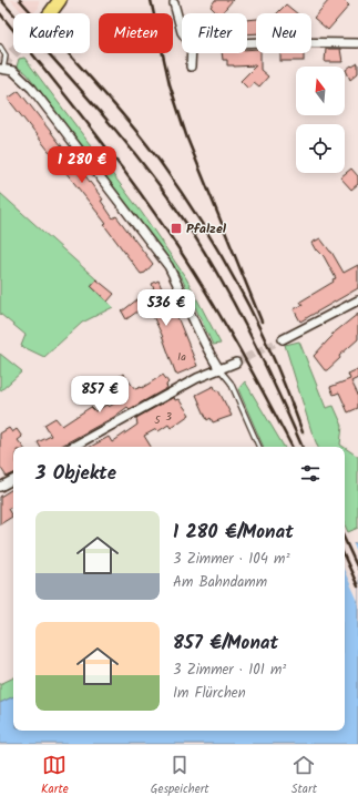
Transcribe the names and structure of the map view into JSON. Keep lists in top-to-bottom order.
{
  "places": {
    "transit": ["Pfalzel"]
  },
  "house_numbers": ["1a", "3", "5"],
  "north": "top",
  "page": {
    "chip": [
      "Kaufen",
      "Mieten",
      "Filter",
      "Neu"
    ],
    "price": ["1 280 €", "536 €", "857 €"],
    "heading": "3 Objekte",
    "list": [
      {
        "name": "1 280 €/Monat",
        "note": "3 Zimmer · 104 m² · Am Bahndamm"
      },
      {
        "name": "857 €/Monat",
        "note": "3 Zimmer · 101 m² · Im Flürchen"
      }
    ],
    "tabs": ["Karte", "Gespeichert", "Start"]
  }
}
